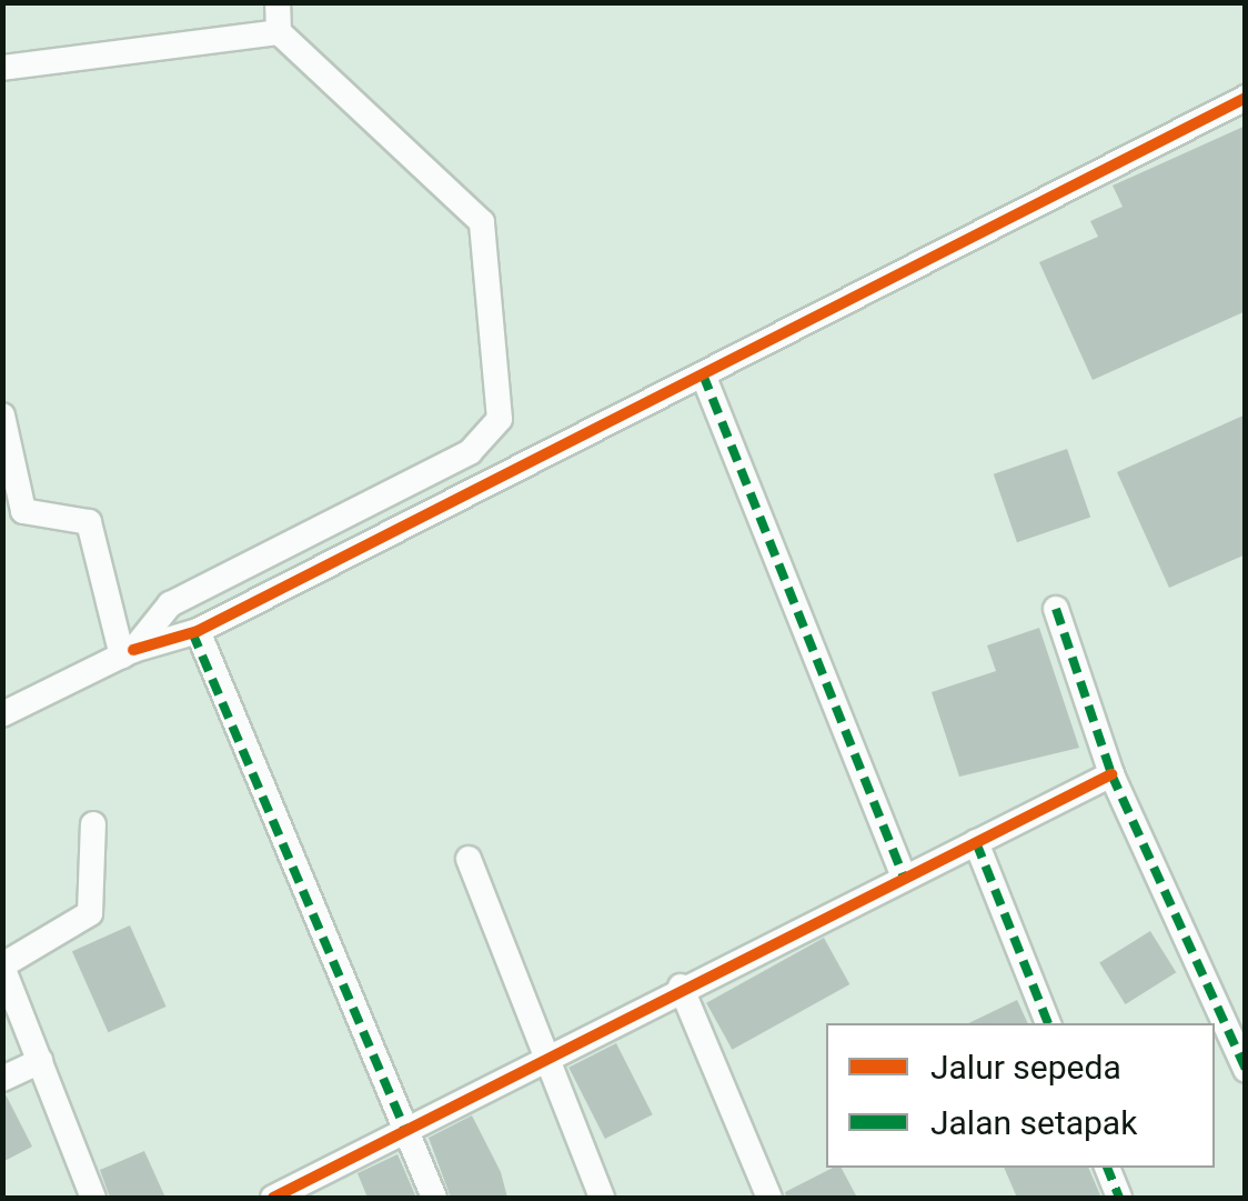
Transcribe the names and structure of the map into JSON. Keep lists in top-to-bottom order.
{
  "legend": ["Jalur sepeda", "Jalan setapak"]
}
